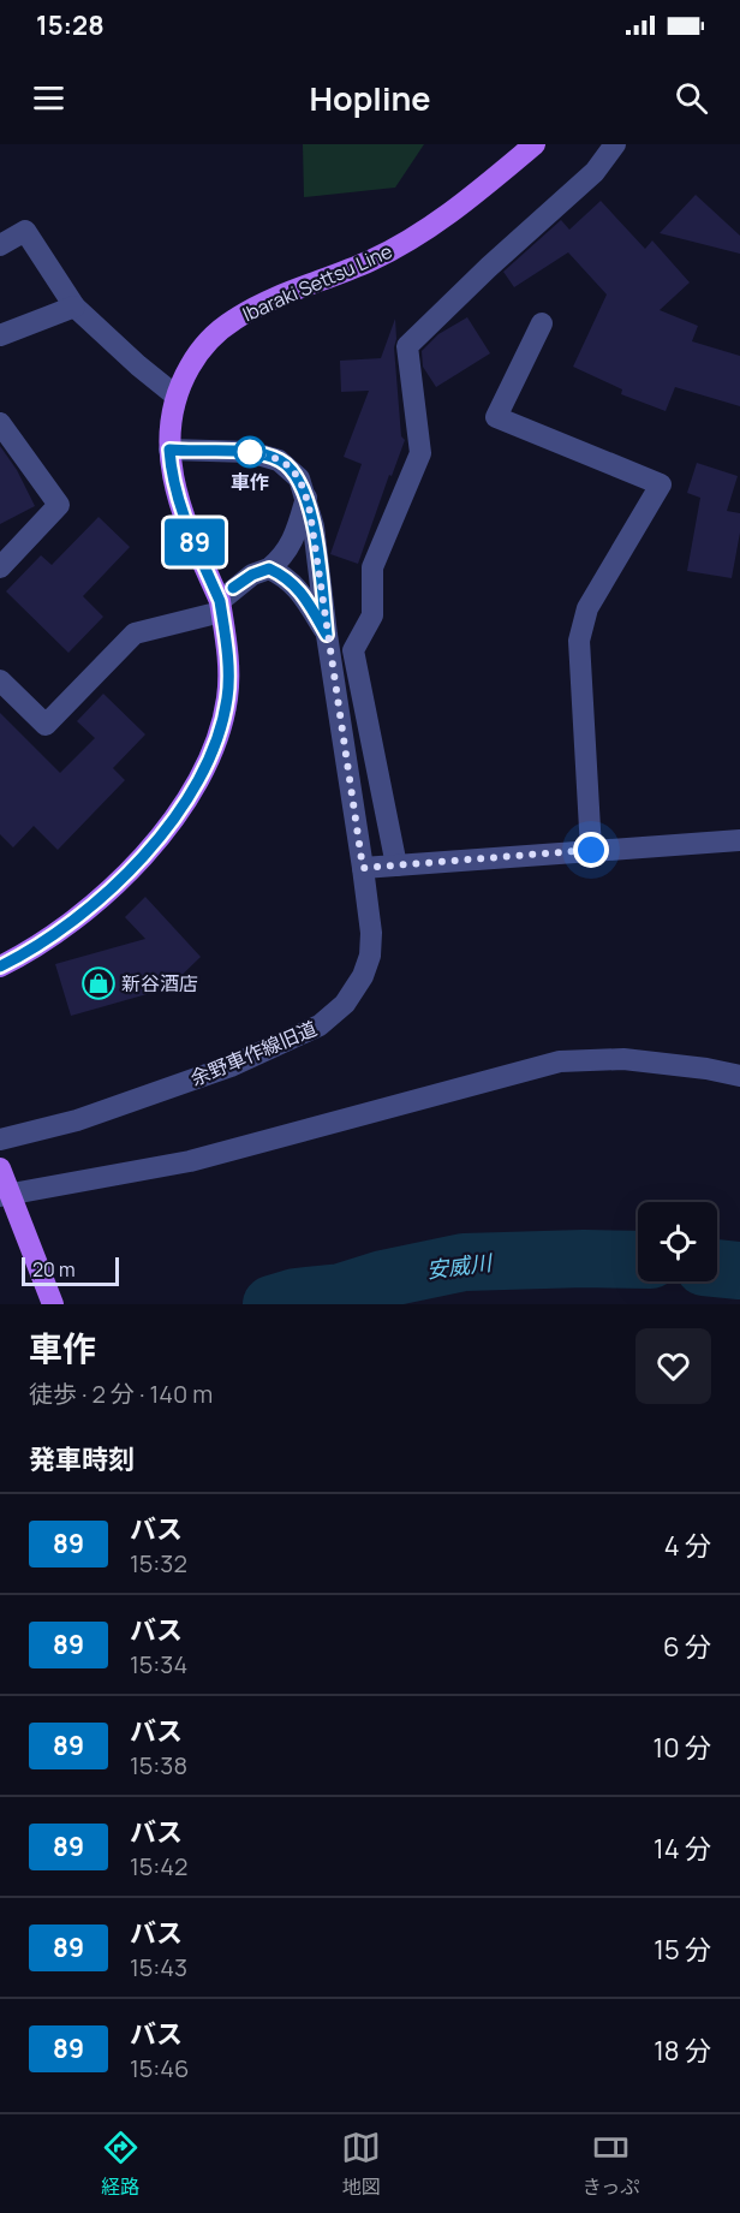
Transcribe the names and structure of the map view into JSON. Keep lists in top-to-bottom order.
{
  "streets": {
    "main road": ["Ibaraki Settsu Line"],
    "street": ["余野車作線旧道"]
  },
  "crossings": [
    ["Ibaraki Settsu Line", "余野車作線旧道"]
  ],
  "water": ["安威川"],
  "places": {
    "other": ["車作"],
    "shop": ["新谷酒店"]
  },
  "lines": ["bus line 89"],
  "scale_bar": "20 m",
  "page": {
    "status": "15:28",
    "header": "Hopline",
    "on_map": "89",
    "scale": "20 m",
    "heading": [
      ["車作", "徒歩 · 2 分 · 140 m"],
      "発車時刻"
    ],
    "list": [
      {
        "mark": "89",
        "name": "バス",
        "note": "15:32",
        "value": "4 分"
      },
      {
        "mark": "89",
        "name": "バス",
        "note": "15:34",
        "value": "6 分"
      },
      {
        "mark": "89",
        "name": "バス",
        "note": "15:38",
        "value": "10 分"
      },
      {
        "mark": "89",
        "name": "バス",
        "note": "15:42",
        "value": "14 分"
      },
      {
        "mark": "89",
        "name": "バス",
        "note": "15:43",
        "value": "15 分"
      },
      {
        "mark": "89",
        "name": "バス",
        "note": "15:46",
        "value": "18 分"
      }
    ],
    "tabs": ["経路", "地図", "きっぷ"]
  }
}
